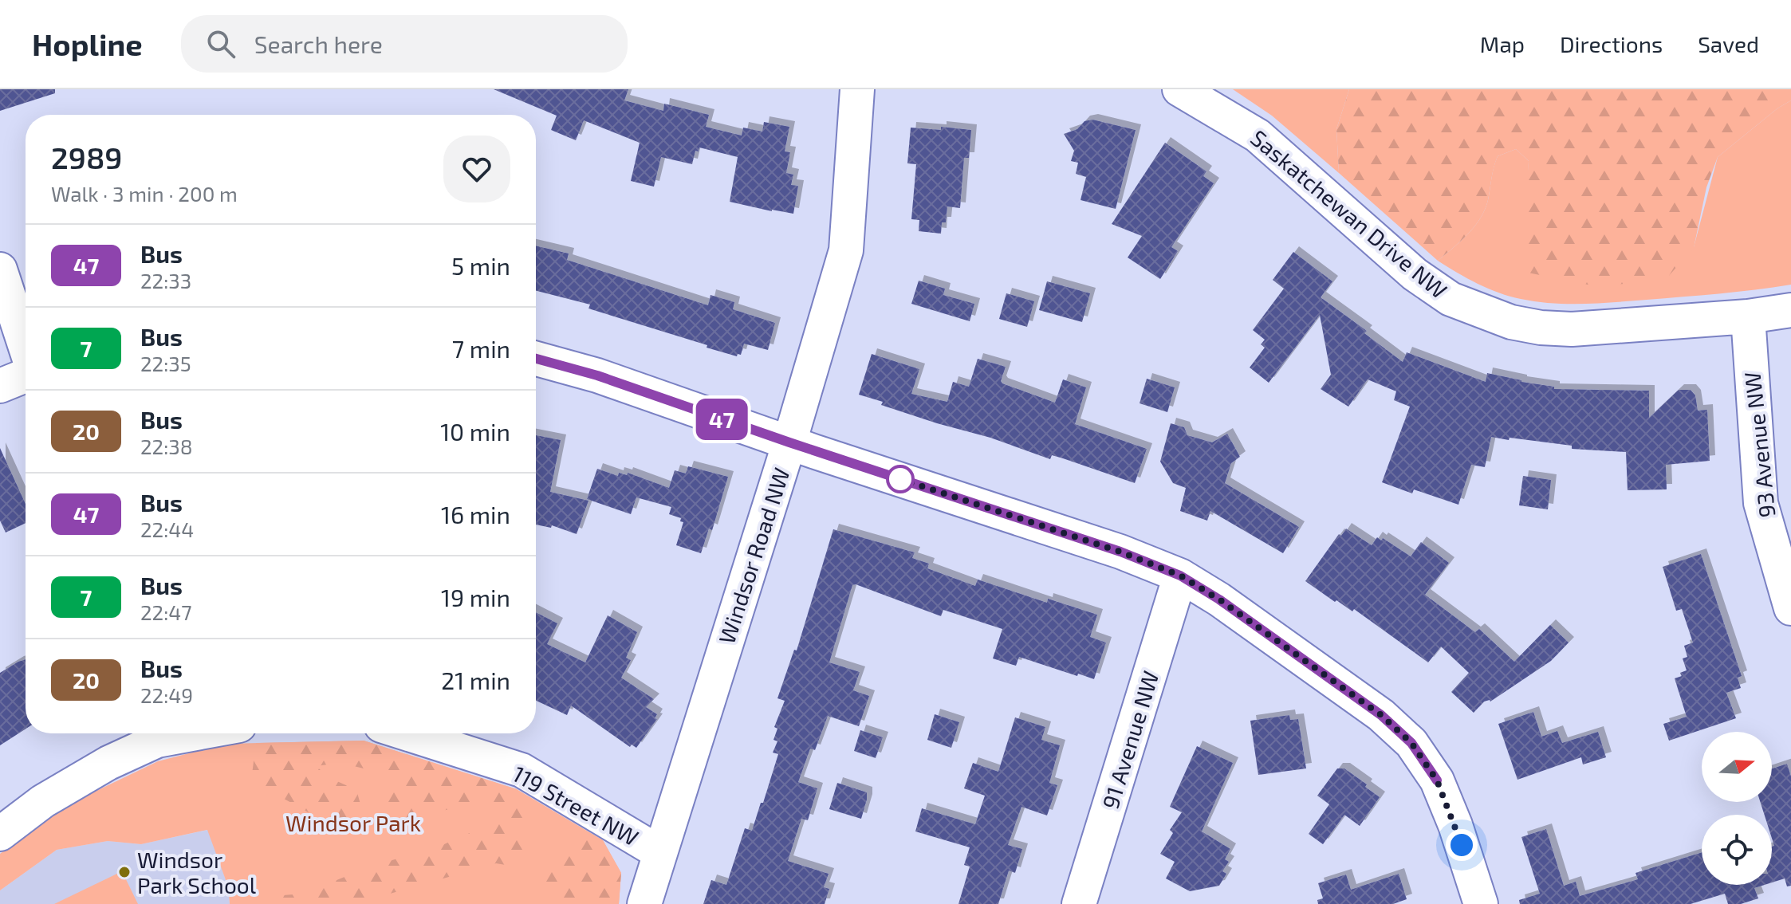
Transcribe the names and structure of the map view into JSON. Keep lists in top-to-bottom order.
{
  "streets": {
    "street": [
      "Saskatchewan Drive NW",
      "93 Avenue NW",
      "Windsor Road NW",
      "91 Avenue NW",
      "119 Street NW"
    ]
  },
  "crossings": [
    ["Saskatchewan Drive NW", "93 Avenue NW"],
    ["Windsor Road NW", "119 Street NW"]
  ],
  "parks": ["Windsor Park"],
  "places": ["Windsor Park School"],
  "lines": ["bus line 47"],
  "north": "right",
  "page": {
    "header": "Hopline",
    "search": "Search here",
    "nav": ["Map", "Directions", "Saved"],
    "on_map": "47",
    "heading": ["2989", "Walk · 3 min · 200 m"],
    "list": [
      {
        "mark": "47",
        "name": "Bus",
        "note": "22:33",
        "value": "5 min"
      },
      {
        "mark": "7",
        "name": "Bus",
        "note": "22:35",
        "value": "7 min"
      },
      {
        "mark": "20",
        "name": "Bus",
        "note": "22:38",
        "value": "10 min"
      },
      {
        "mark": "47",
        "name": "Bus",
        "note": "22:44",
        "value": "16 min"
      },
      {
        "mark": "7",
        "name": "Bus",
        "note": "22:47",
        "value": "19 min"
      },
      {
        "mark": "20",
        "name": "Bus",
        "note": "22:49",
        "value": "21 min"
      }
    ]
  }
}
